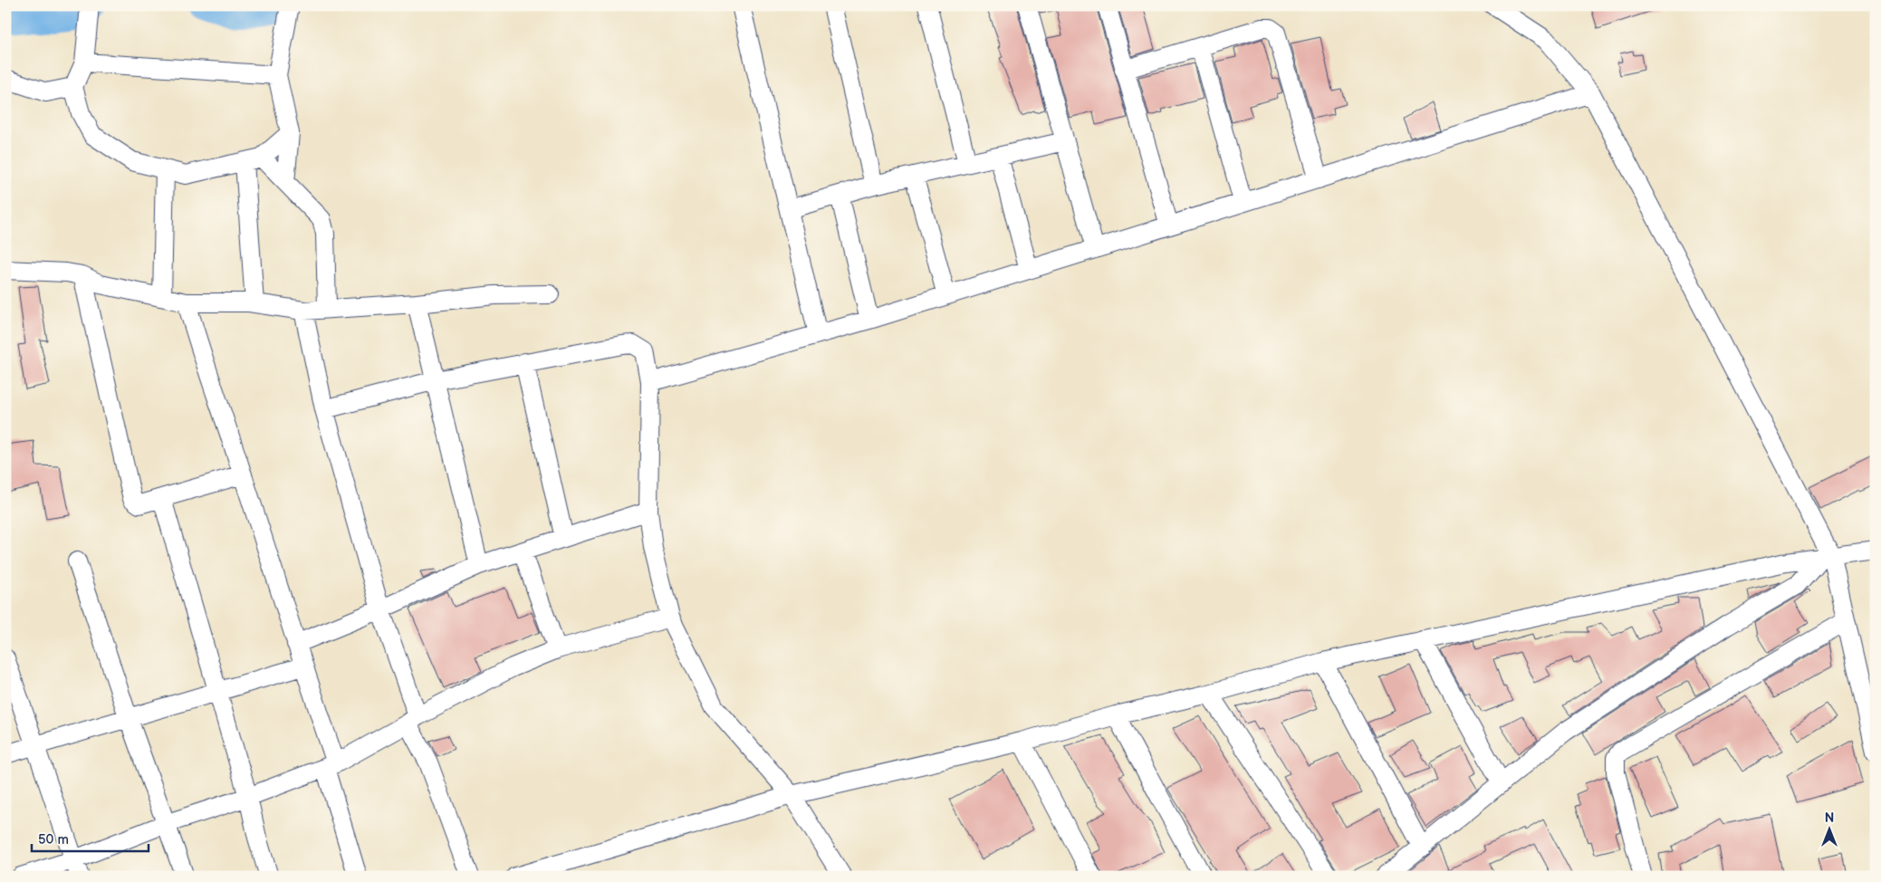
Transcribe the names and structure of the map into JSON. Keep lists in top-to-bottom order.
{
  "scale_bar": "50 m",
  "north": "top"
}
